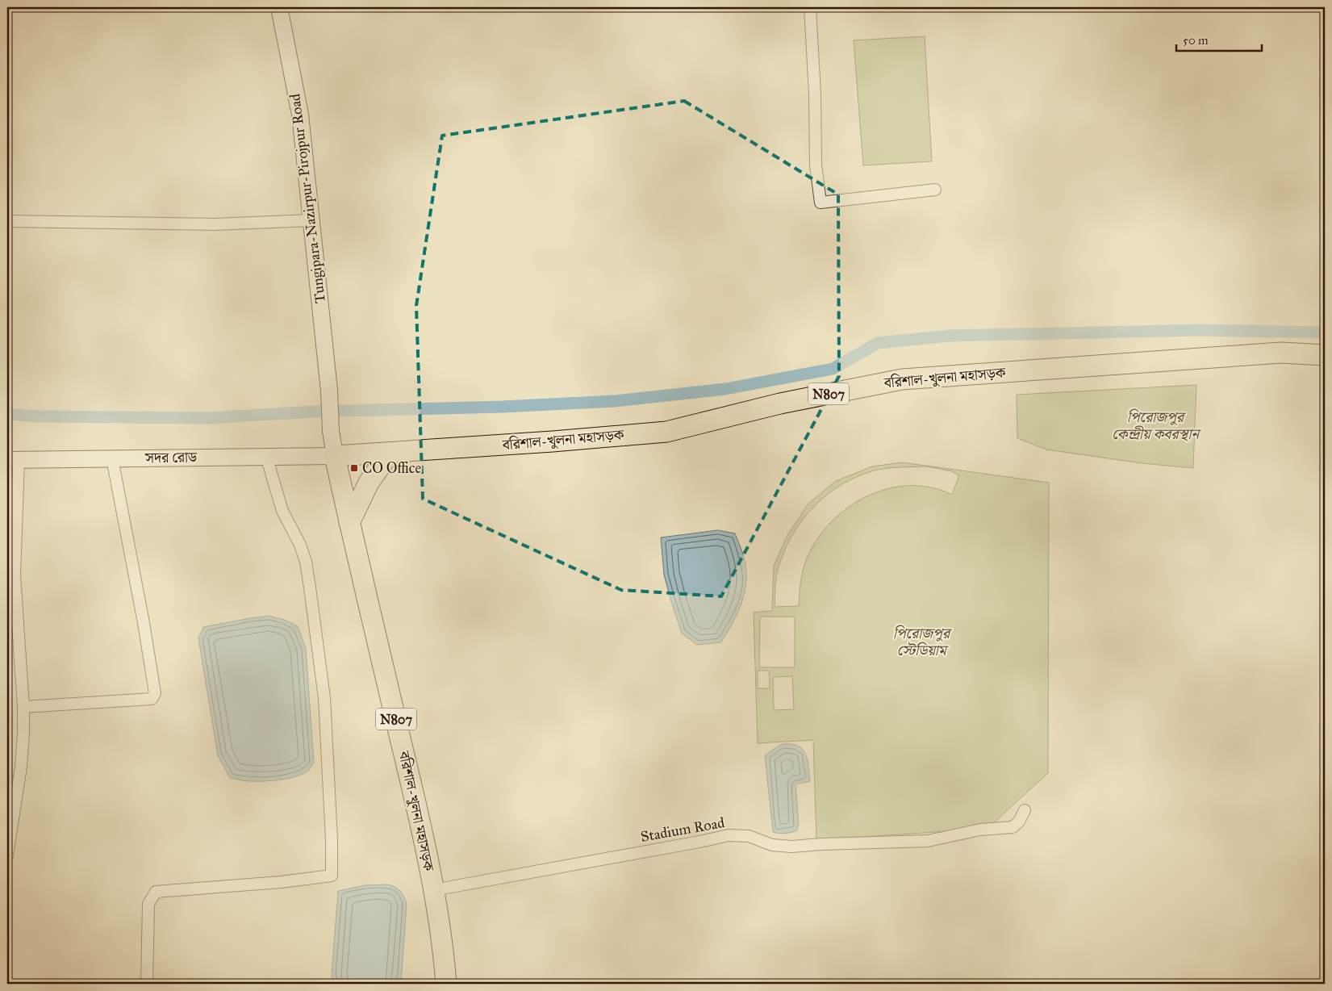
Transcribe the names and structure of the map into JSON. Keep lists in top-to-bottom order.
{
  "streets": {
    "highway": ["বরিশাল-খুলনা মহাসড়ক", "N807"],
    "main road": ["Tungipara-Nazirpur-Pirojpur Road", "সদর রোড"],
    "street": ["Stadium Road"]
  },
  "crossings": [
    ["Tungipara-Nazirpur-Pirojpur Road", "বরিশাল-খুলনা মহাসড়ক"],
    ["Tungipara-Nazirpur-Pirojpur Road", "সদর রোড"],
    ["বরিশাল-খুলনা মহাসড়ক", "সদর রোড"],
    ["বরিশাল-খুলনা মহাসড়ক", "Stadium Road"]
  ],
  "parks": ["পিরোজপুর কেন্দ্রীয় কবরস্থান", "পিরোজপুর স্টেডিয়াম"],
  "places": {
    "transit": ["CO Office"]
  },
  "scale_bar": "50 m"
}
